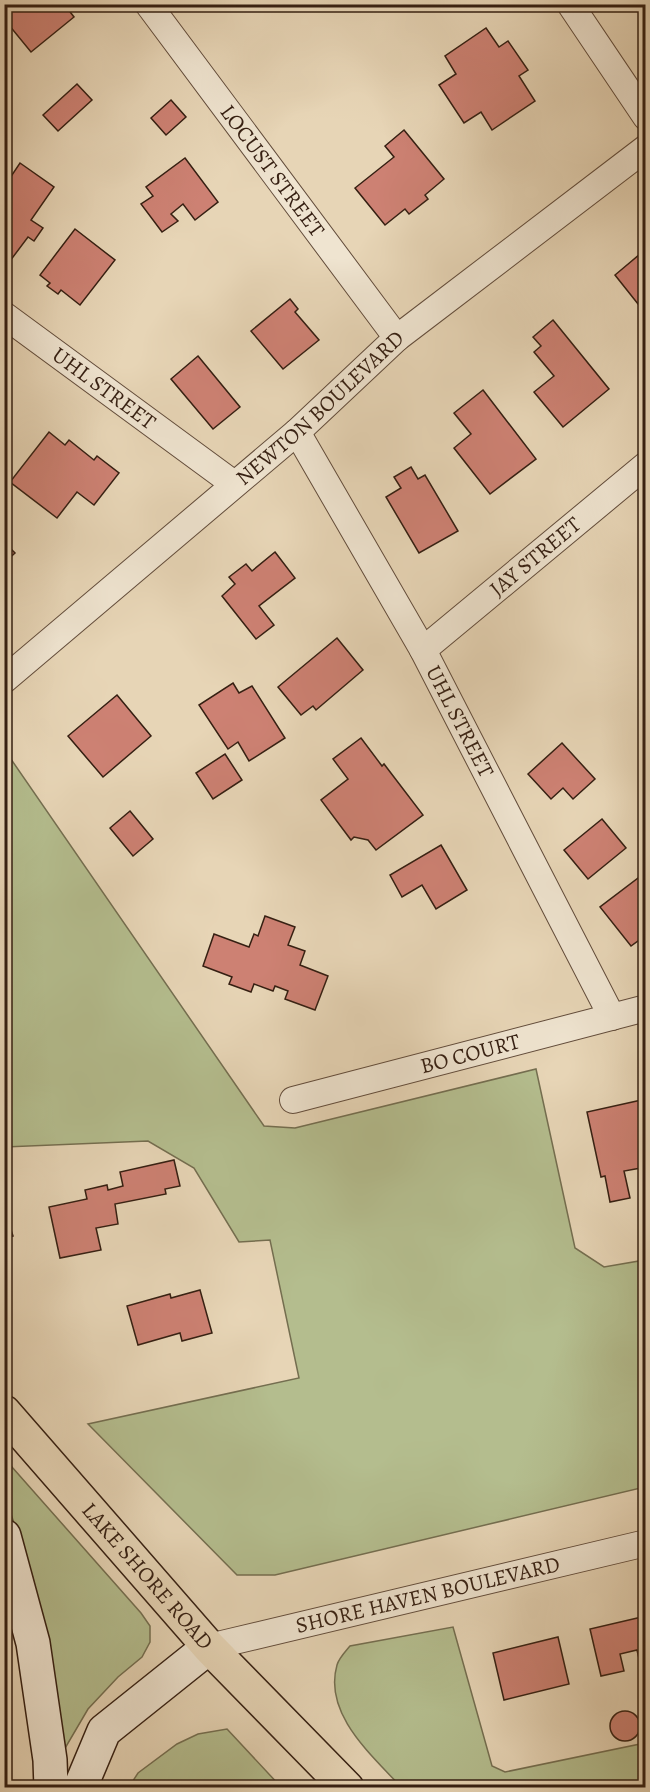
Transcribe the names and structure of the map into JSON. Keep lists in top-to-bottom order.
{
  "streets": {
    "main road": ["LAKE SHORE ROAD"],
    "street": [
      "LOCUST STREET",
      "UHL STREET",
      "NEWTON BOULEVARD",
      "JAY STREET",
      "BO COURT",
      "SHORE HAVEN BOULEVARD"
    ]
  },
  "crossings": [
    ["LOCUST STREET", "NEWTON BOULEVARD"],
    ["UHL STREET", "NEWTON BOULEVARD"],
    ["UHL STREET", "JAY STREET"],
    ["UHL STREET", "BO COURT"],
    ["LAKE SHORE ROAD", "SHORE HAVEN BOULEVARD"]
  ]
}
